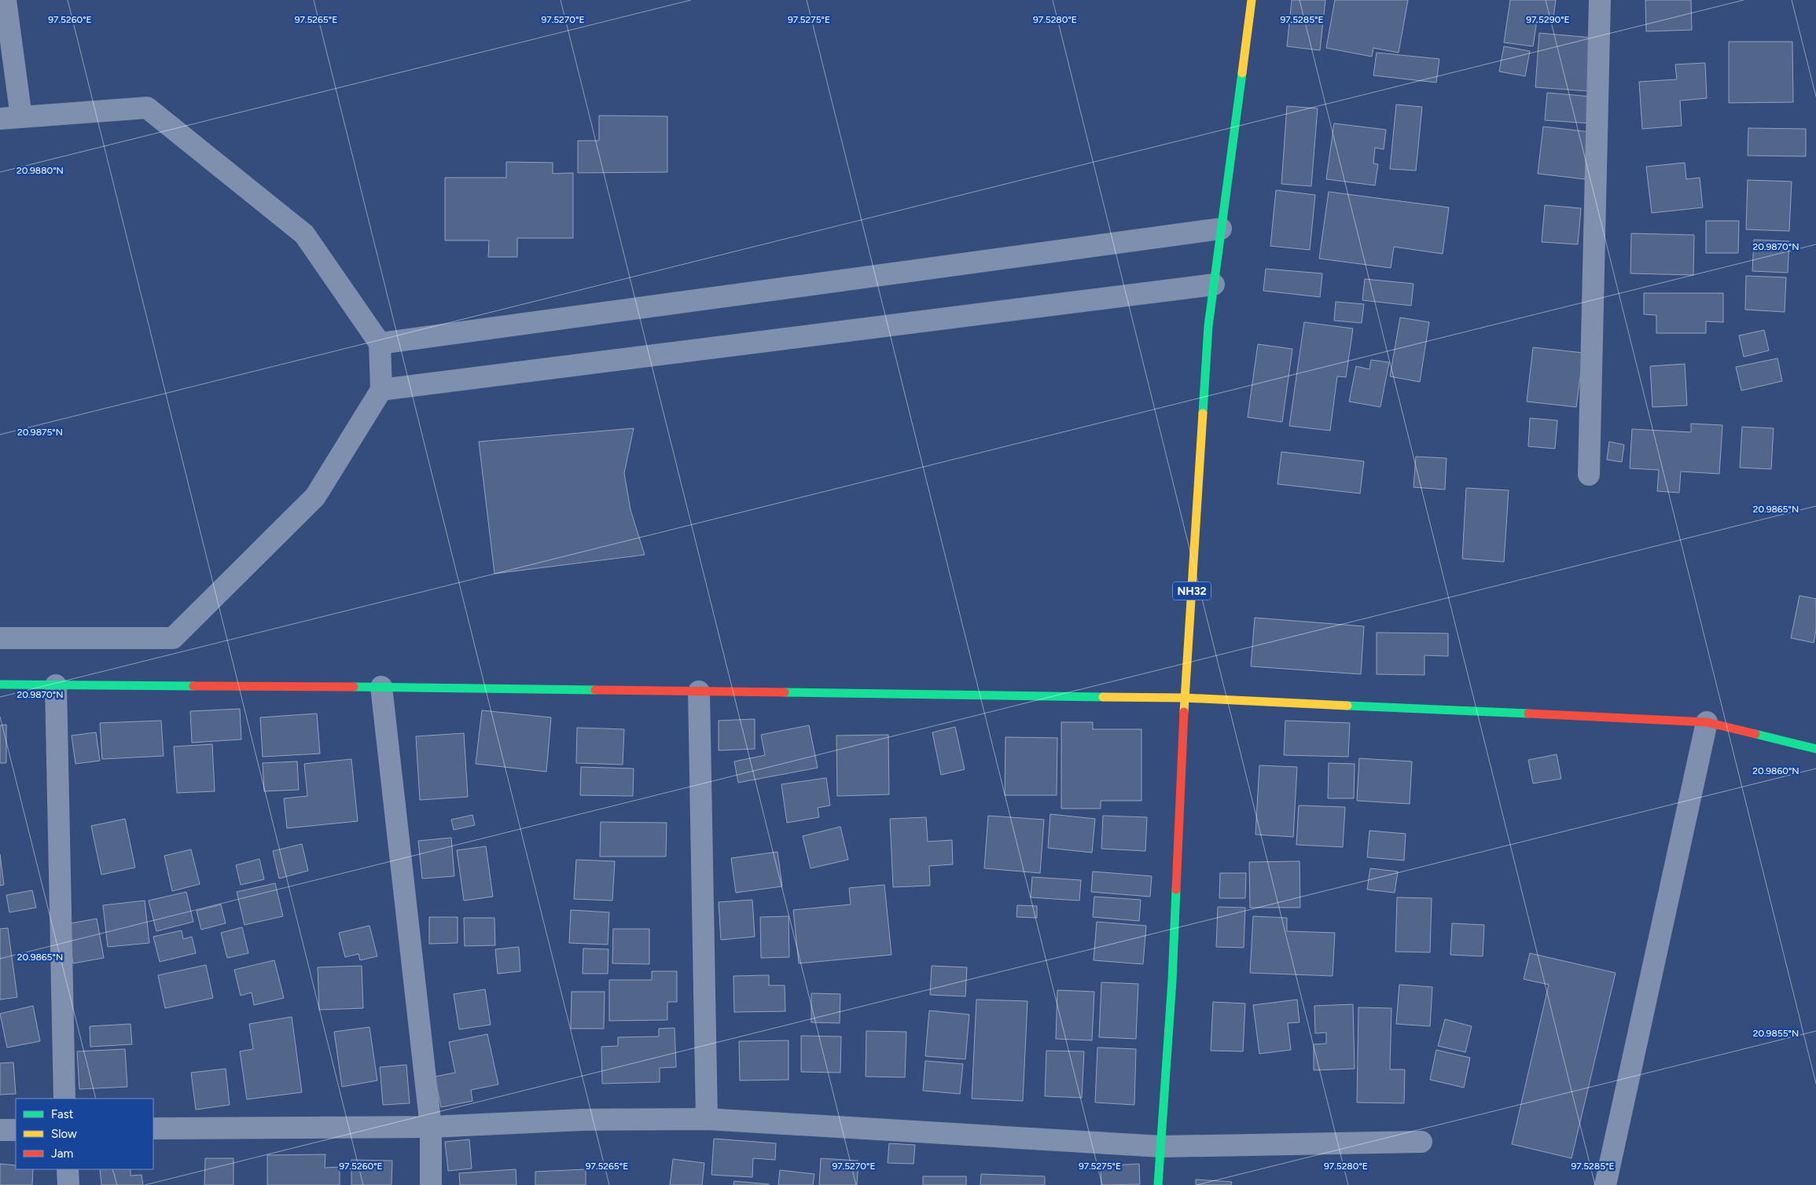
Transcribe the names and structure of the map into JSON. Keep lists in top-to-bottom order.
{
  "streets": {
    "main road": ["NH32"]
  },
  "legend": ["Fast", "Slow", "Jam"],
  "coordinates": [
    "97.5260°E",
    "97.5265°E",
    "97.5270°E",
    "97.5275°E",
    "97.5280°E",
    "97.5285°E",
    "97.5290°E",
    "20.9880°N",
    "20.9870°N",
    "20.9875°N",
    "20.9865°N",
    "20.9860°N",
    "20.9855°N"
  ]
}
